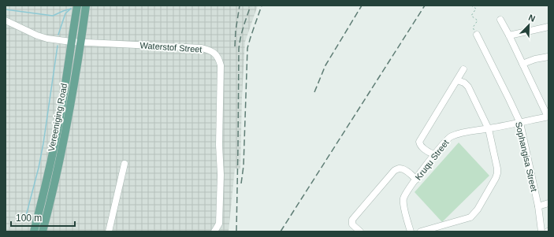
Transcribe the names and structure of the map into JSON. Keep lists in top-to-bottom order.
{
  "streets": {
    "main road": ["Vereeniging Road"],
    "street": ["Waterstof Street", "Sophangisa Street", "Kruqu Street"]
  },
  "crossings": [
    ["Waterstof Street", "Vereeniging Road"],
    ["Sophangisa Street", "Kruqu Street"]
  ],
  "scale_bar": "100 m",
  "north": "top right"
}
